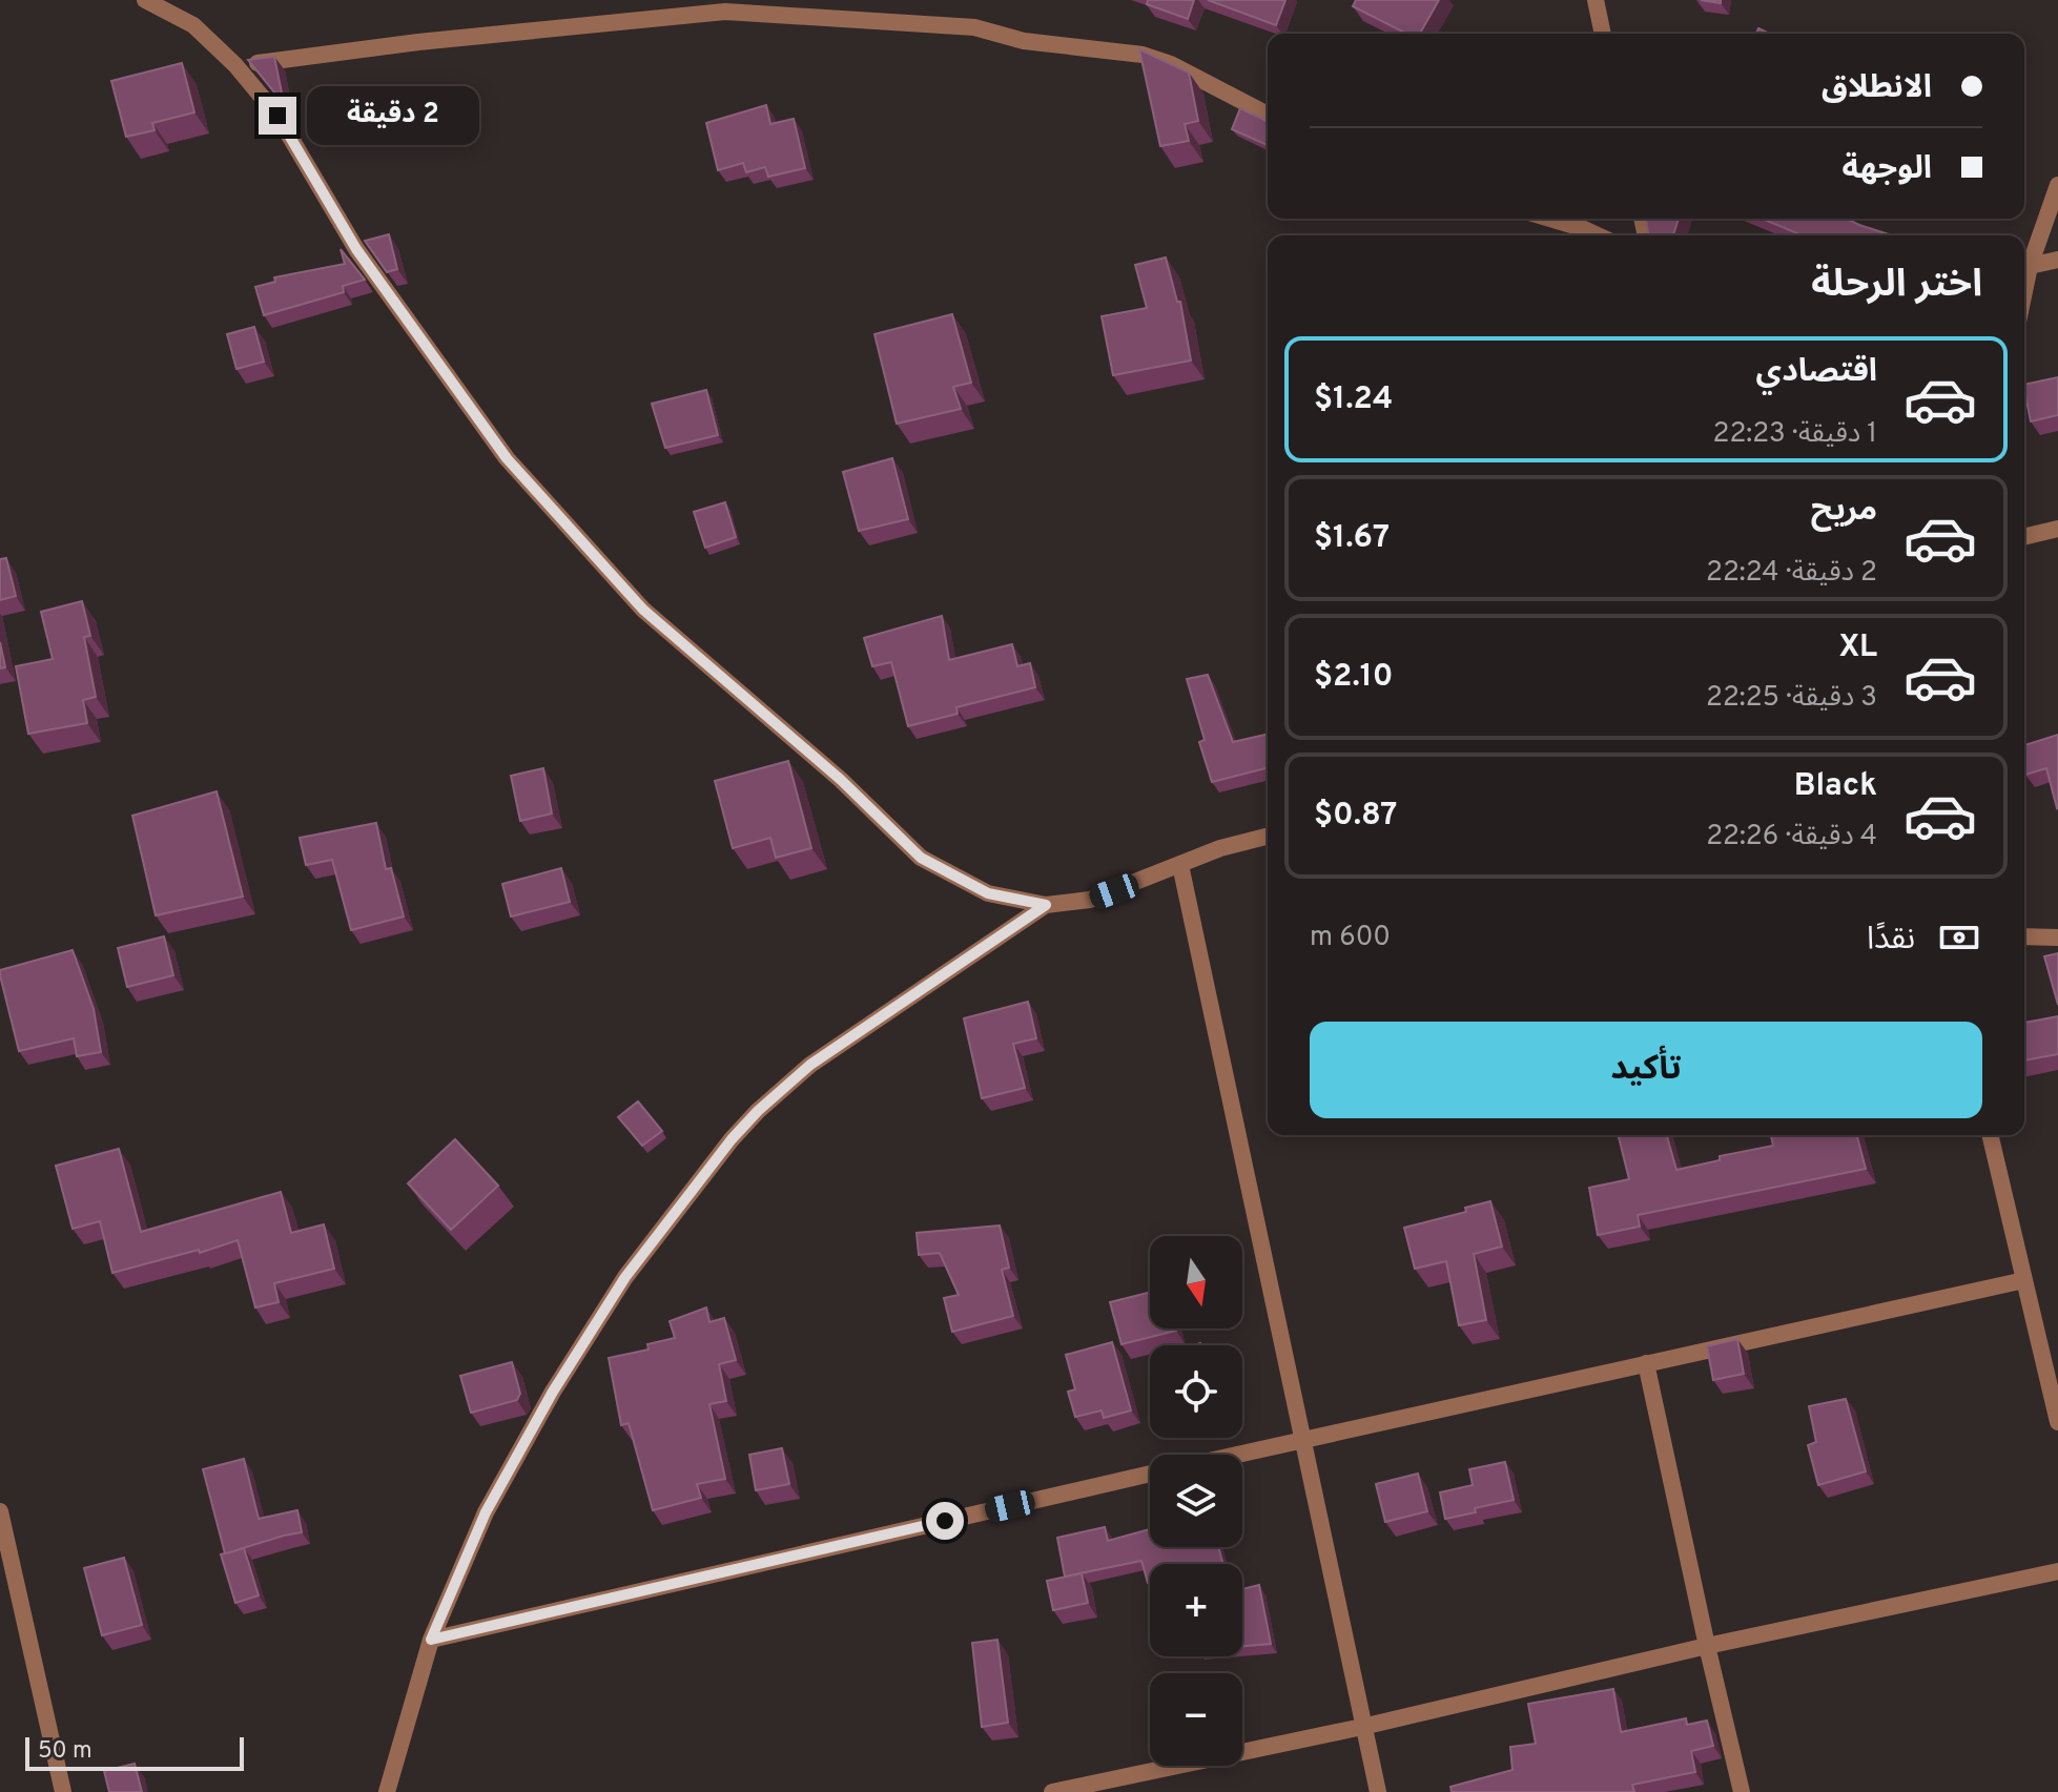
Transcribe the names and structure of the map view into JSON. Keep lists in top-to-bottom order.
{
  "scale_bar": "50 m",
  "north": "bottom",
  "page": {
    "banner": ["الانطلاق", "الوجهة"],
    "bubble": "2 دقيقة",
    "heading": "اختر الرحلة",
    "list": [
      {
        "name": "اقتصادي",
        "note": "1 دقيقة · 22:23",
        "value": "$1.24"
      },
      {
        "name": "مريح",
        "note": "2 دقيقة · 22:24",
        "value": "$1.67"
      },
      {
        "name": "XL",
        "note": "3 دقيقة · 22:25",
        "value": "$2.10"
      },
      {
        "name": "Black",
        "note": "4 دقيقة · 22:26",
        "value": "$0.87"
      }
    ],
    "pay": ["نقدًا", "600 m"],
    "buttons": "تأكيد",
    "map_buttons": ["+", "−"],
    "scale": "50 m"
  }
}
